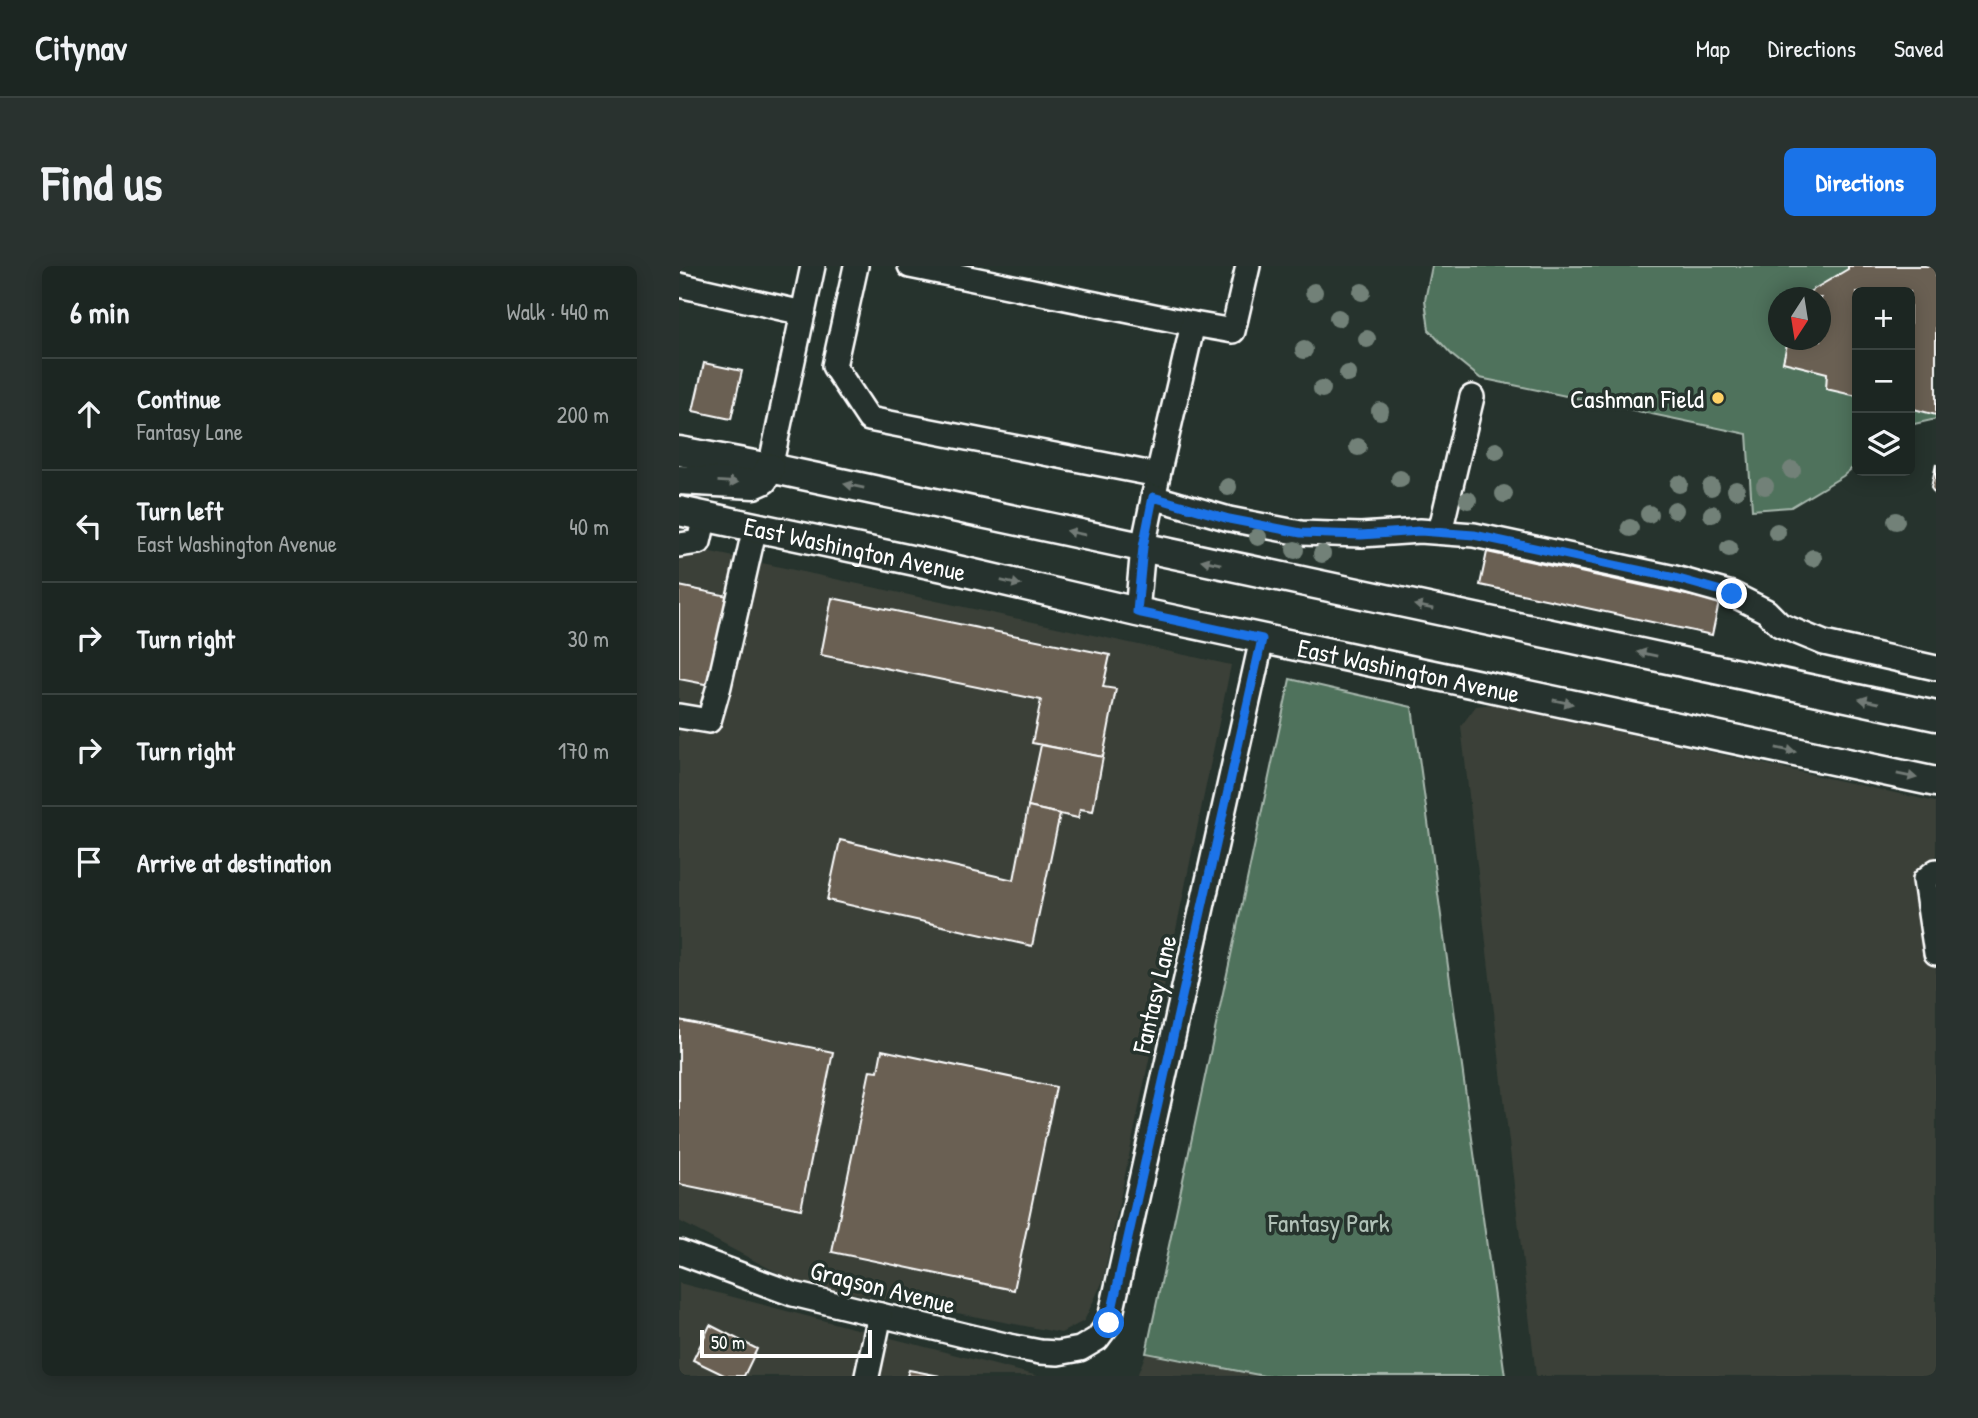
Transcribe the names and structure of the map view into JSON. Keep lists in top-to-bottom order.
{
  "streets": {
    "main road": ["East Washington Avenue"],
    "street": ["Fantasy Lane", "Gragson Avenue"]
  },
  "crossings": [
    ["East Washington Avenue", "Fantasy Lane"],
    ["Fantasy Lane", "Gragson Avenue"]
  ],
  "parks": ["Fantasy Park"],
  "places": ["Cashman Field"],
  "scale_bar": "50 m",
  "north": "bottom",
  "page": {
    "header": "Citynav",
    "nav": ["Map", "Directions", "Saved"],
    "buttons": "Directions",
    "title": "Find us",
    "heading": ["6 min", "Walk · 440 m"],
    "map_buttons": ["+", "−"],
    "list": [
      ["Continue", "Fantasy Lane", "200 m"],
      ["Turn left", "East Washington Avenue", "40 m"],
      ["Turn right", "30 m"],
      ["Turn right", "170 m"],
      "Arrive at destination"
    ],
    "scale": "50 m"
  }
}
